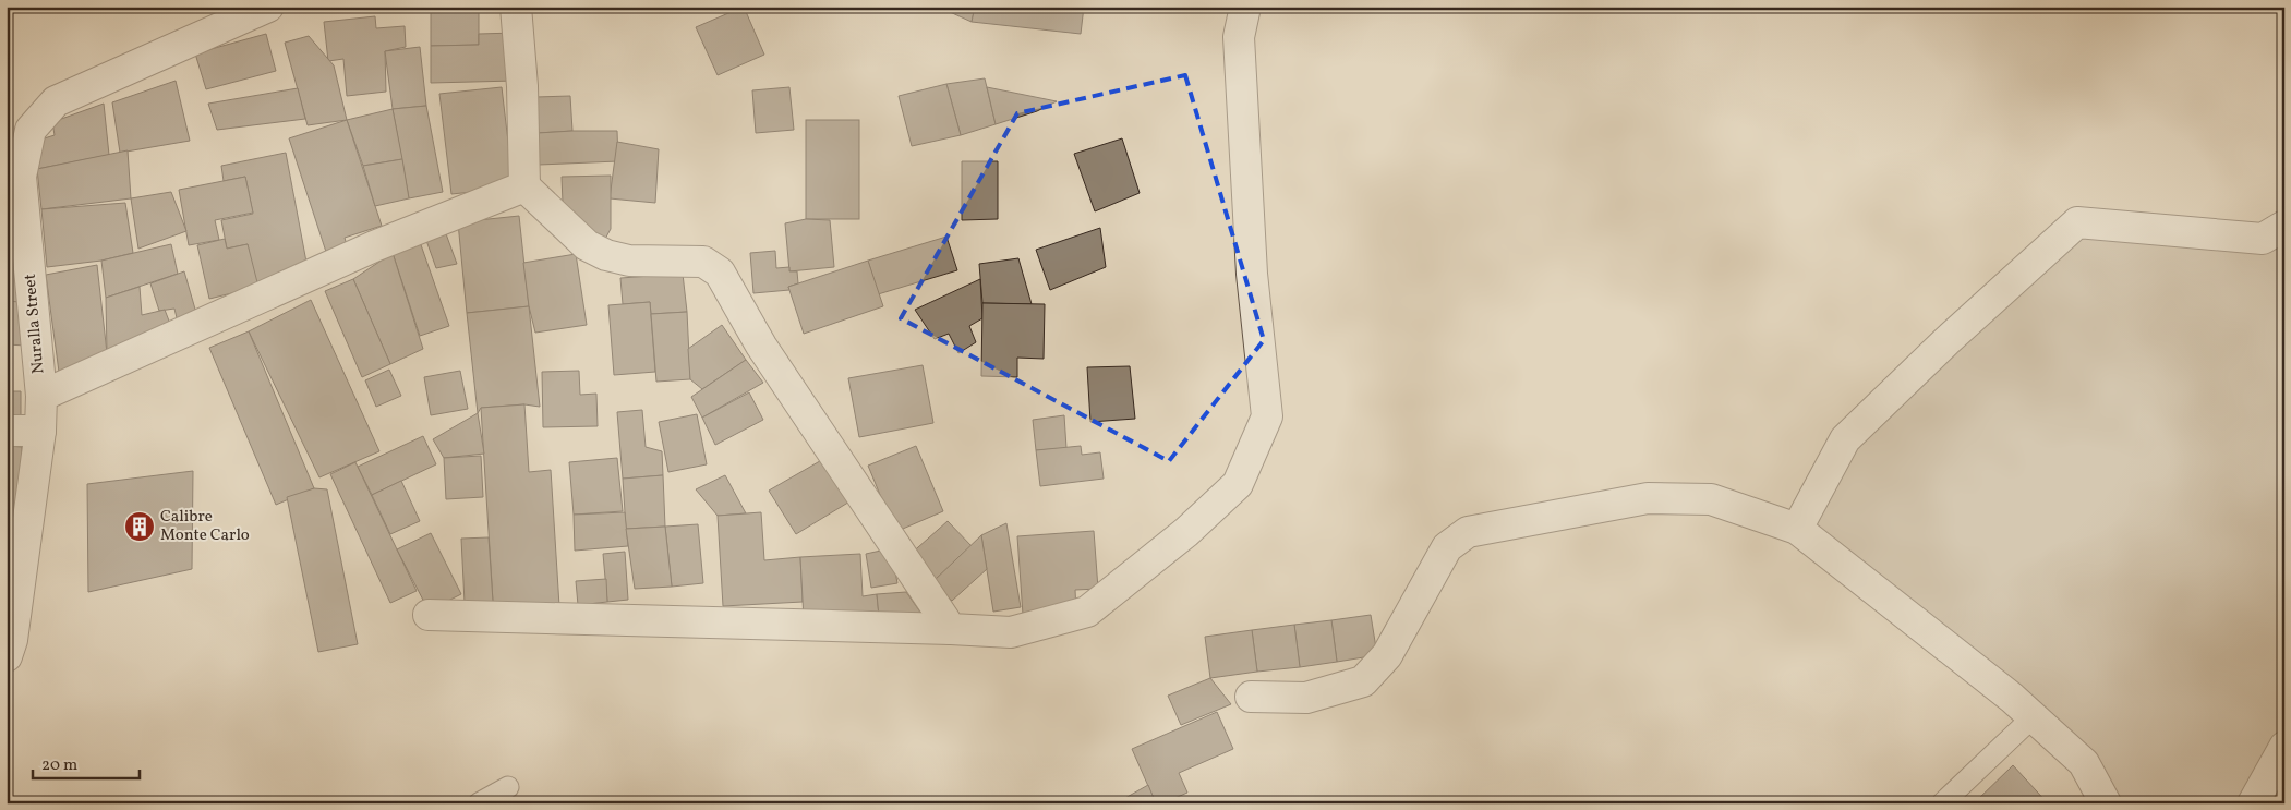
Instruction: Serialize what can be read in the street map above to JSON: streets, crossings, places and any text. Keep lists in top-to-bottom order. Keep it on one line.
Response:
{"streets":{"street":["Nuralla Street"]},"places":{"building":["Calibre Monte Carlo"]},"scale_bar":"20 m"}
